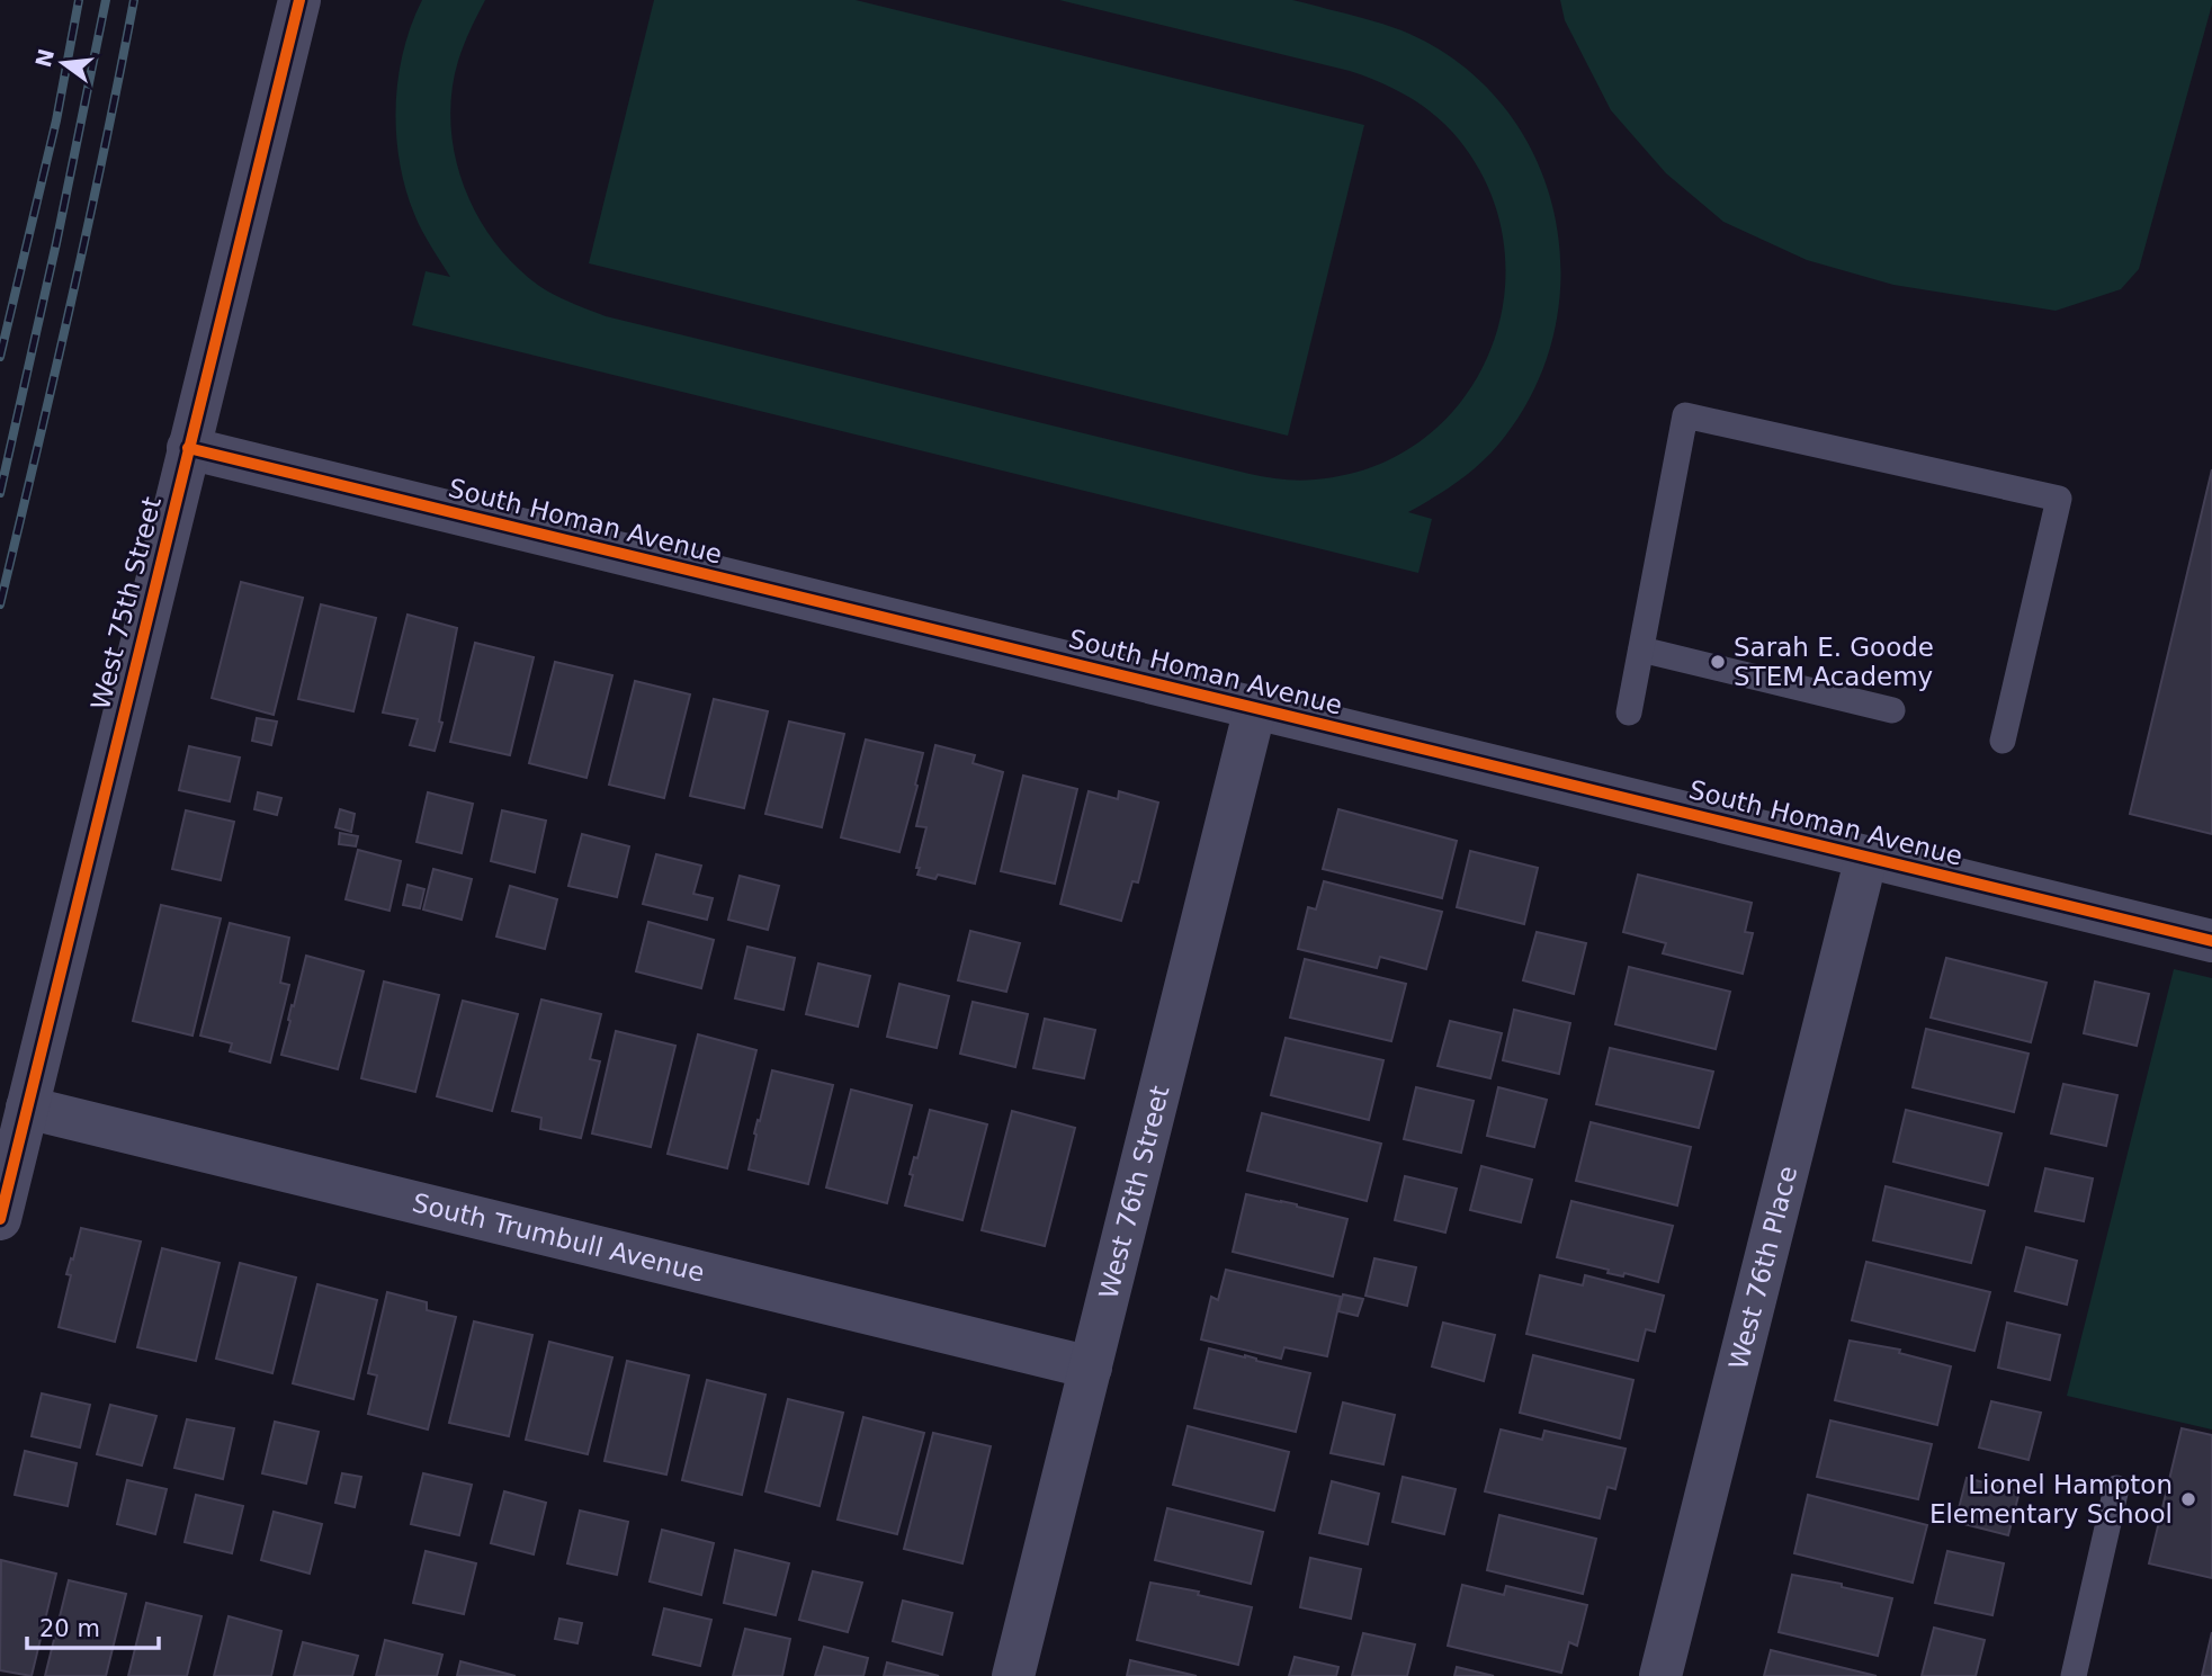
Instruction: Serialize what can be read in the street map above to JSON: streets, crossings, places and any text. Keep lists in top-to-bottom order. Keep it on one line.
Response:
{"streets":{"street":["South Homan Avenue","West 75th Street","West 76th Street","South Trumbull Avenue","West 76th Place"]},"crossings":[["South Homan Avenue","West 75th Street"],["South Homan Avenue","West 76th Street"],["South Homan Avenue","West 76th Place"],["West 75th Street","South Trumbull Avenue"],["West 76th Street","South Trumbull Avenue"]],"places":["Sarah E. Goode STEM Academy","Lionel Hampton Elementary School"],"scale_bar":"20 m","north":"left"}
